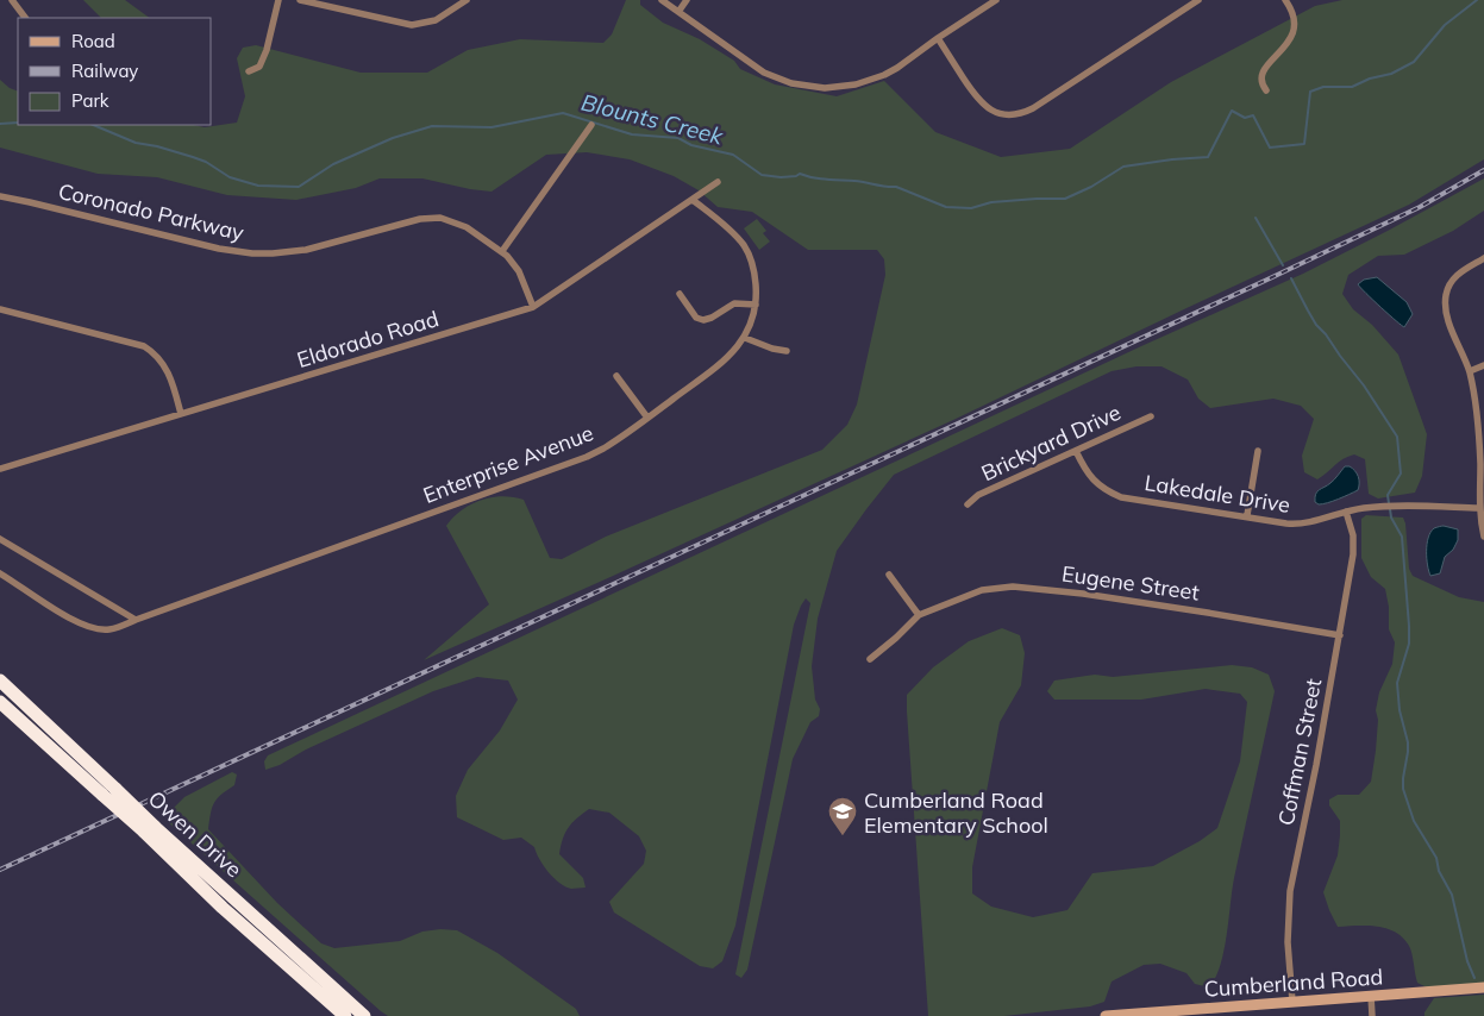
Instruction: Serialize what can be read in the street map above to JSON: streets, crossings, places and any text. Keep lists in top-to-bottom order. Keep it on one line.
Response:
{"streets":{"highway":["Owen Drive"],"main road":["Cumberland Road"],"street":["Coronado Parkway","Eldorado Road","Brickyard Drive","Enterprise Avenue","Lakedale Drive","Eugene Street","Coffman Street"]},"crossings":[["Coronado Parkway","Eldorado Road"],["Eldorado Road","Enterprise Avenue"],["Brickyard Drive","Lakedale Drive"],["Lakedale Drive","Coffman Street"],["Eugene Street","Coffman Street"],["Coffman Street","Cumberland Road"]],"water":["Blounts Creek"],"places":{"school or university":["Cumberland Road Elementary School"]},"legend":["Road","Railway","Park"]}
